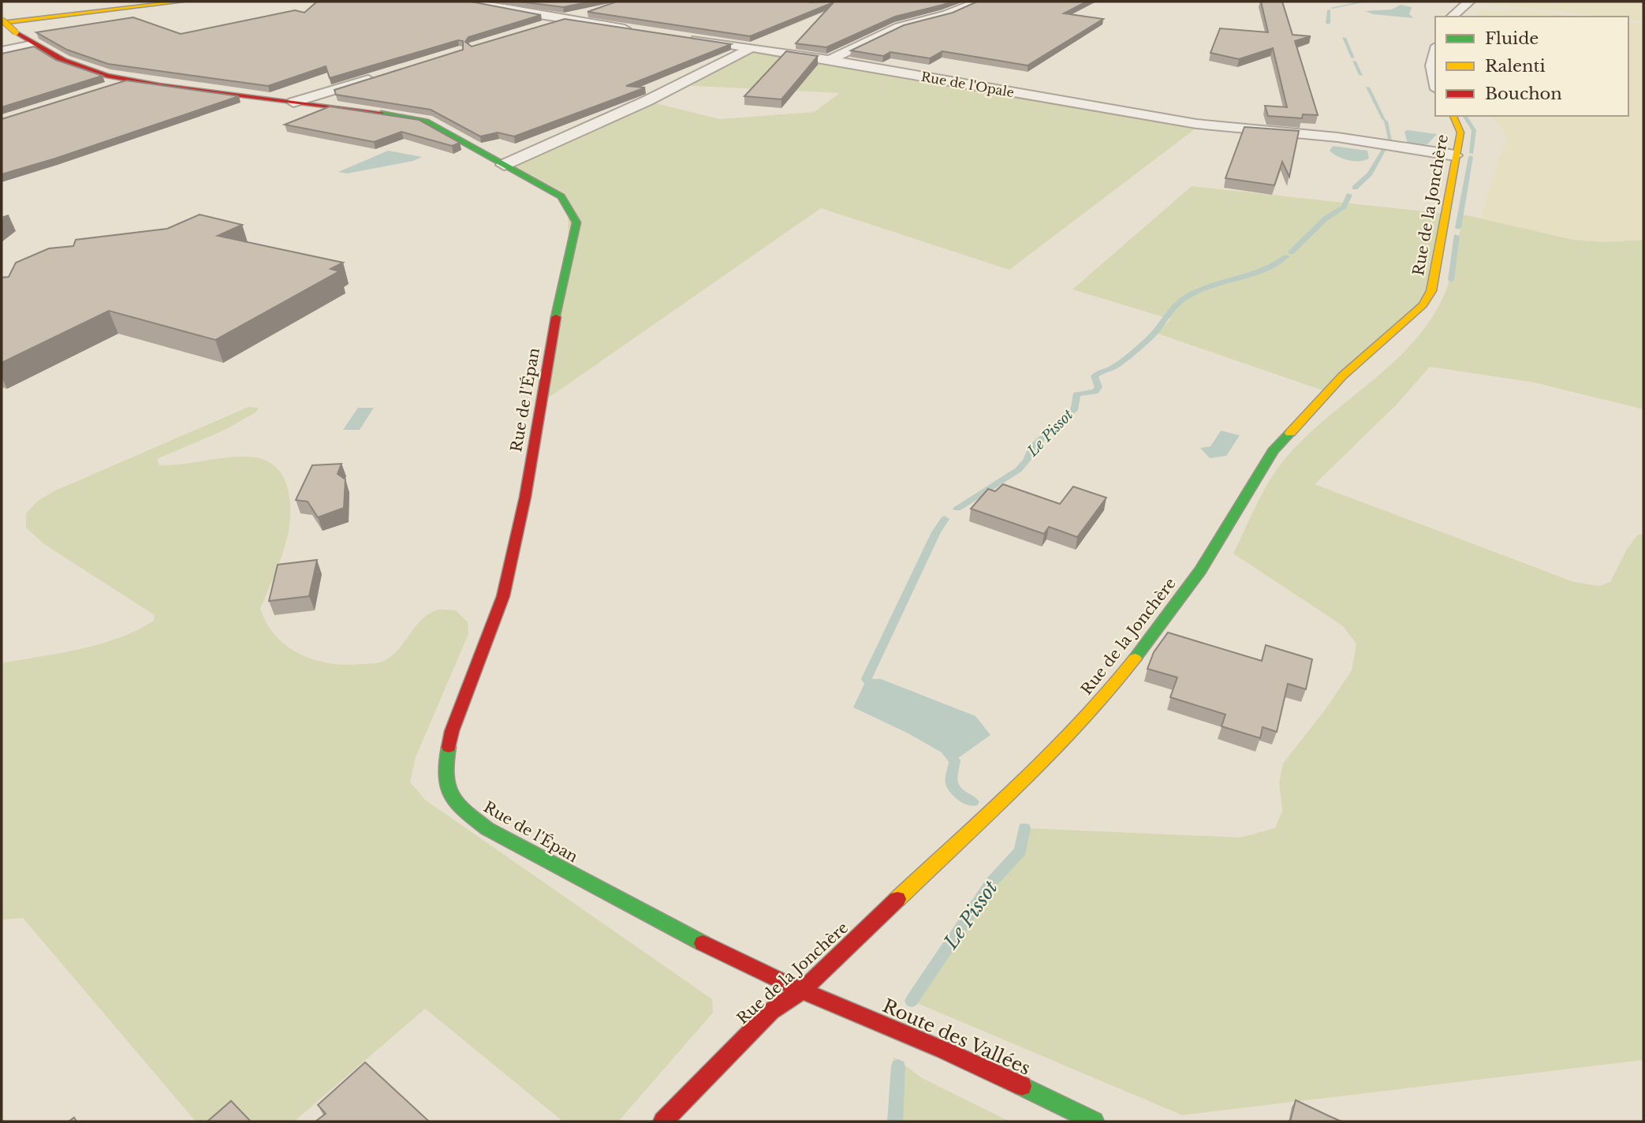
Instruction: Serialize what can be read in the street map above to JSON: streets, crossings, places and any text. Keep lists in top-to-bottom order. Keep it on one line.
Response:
{"streets":{"main road":["Rue de la Jonchère","Rue de l'Épan","Route des Vallées"],"street":["Rue de l'Opale"]},"crossings":[["Rue de l'Opale","Rue de la Jonchère"],["Rue de la Jonchère","Rue de l'Épan"],["Rue de la Jonchère","Route des Vallées"],["Rue de l'Épan","Route des Vallées"]],"water":["Le Pissot"],"legend":["Fluide","Ralenti","Bouchon"]}
